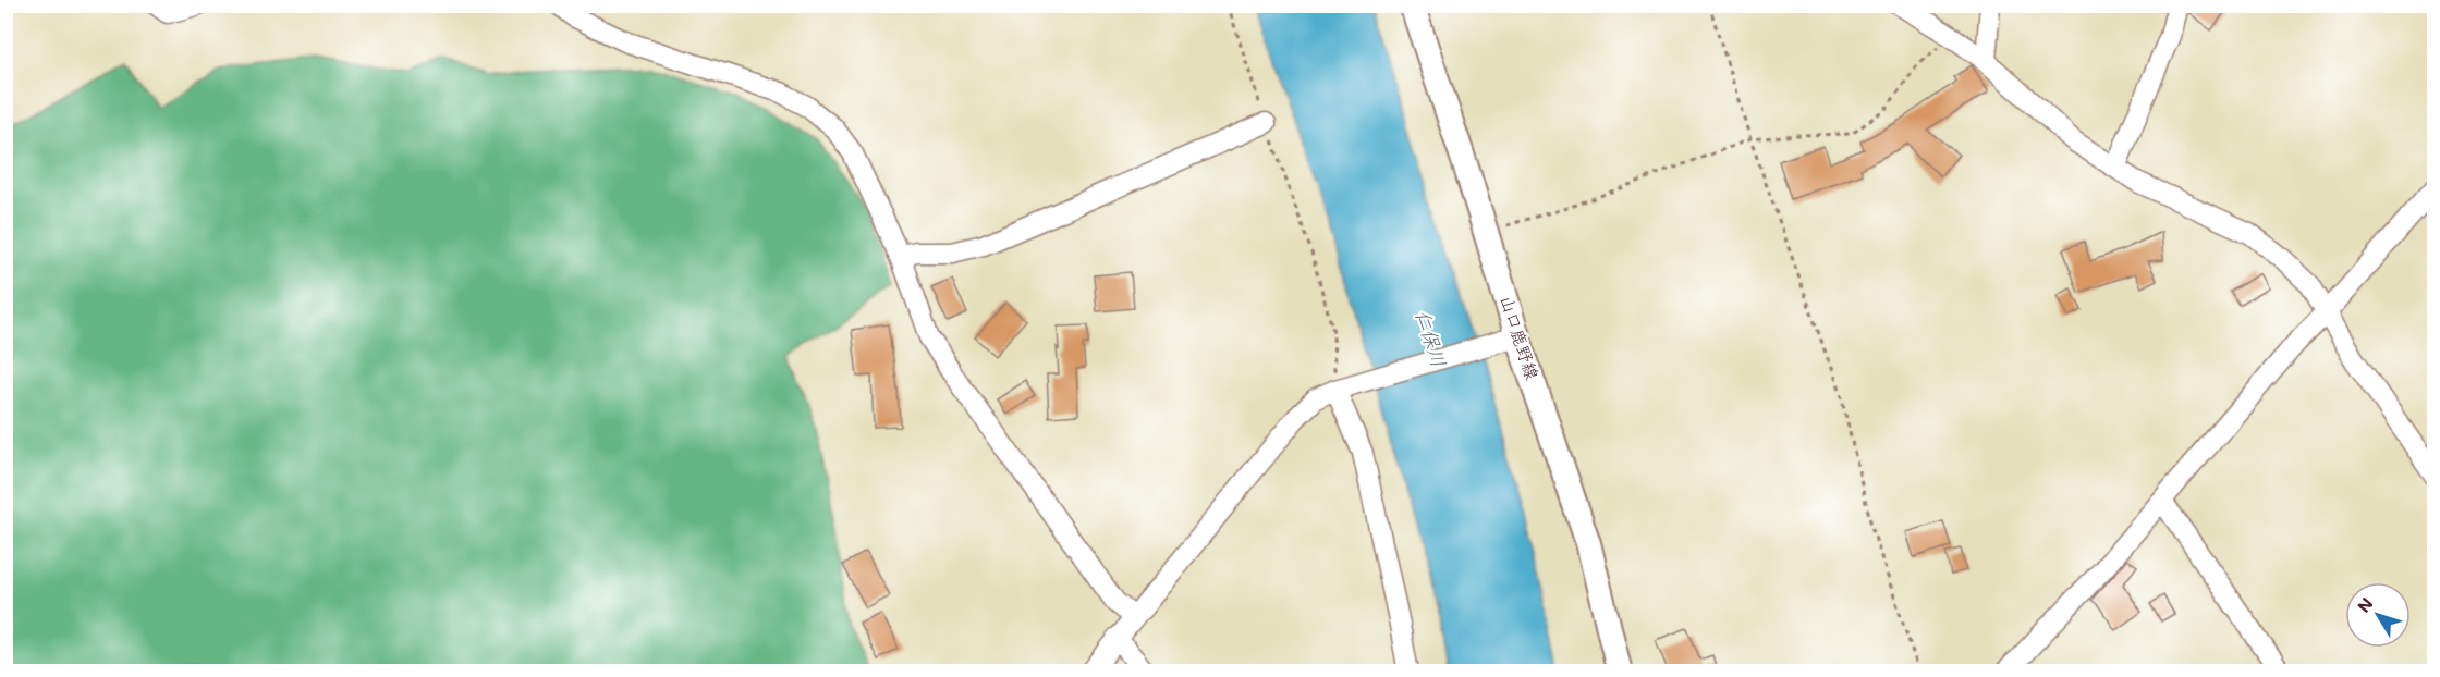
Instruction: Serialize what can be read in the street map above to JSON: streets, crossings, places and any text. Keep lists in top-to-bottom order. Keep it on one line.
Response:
{"streets":{"main road":["山口鹿野線"]},"water":["仁保川"],"north":"top left"}
